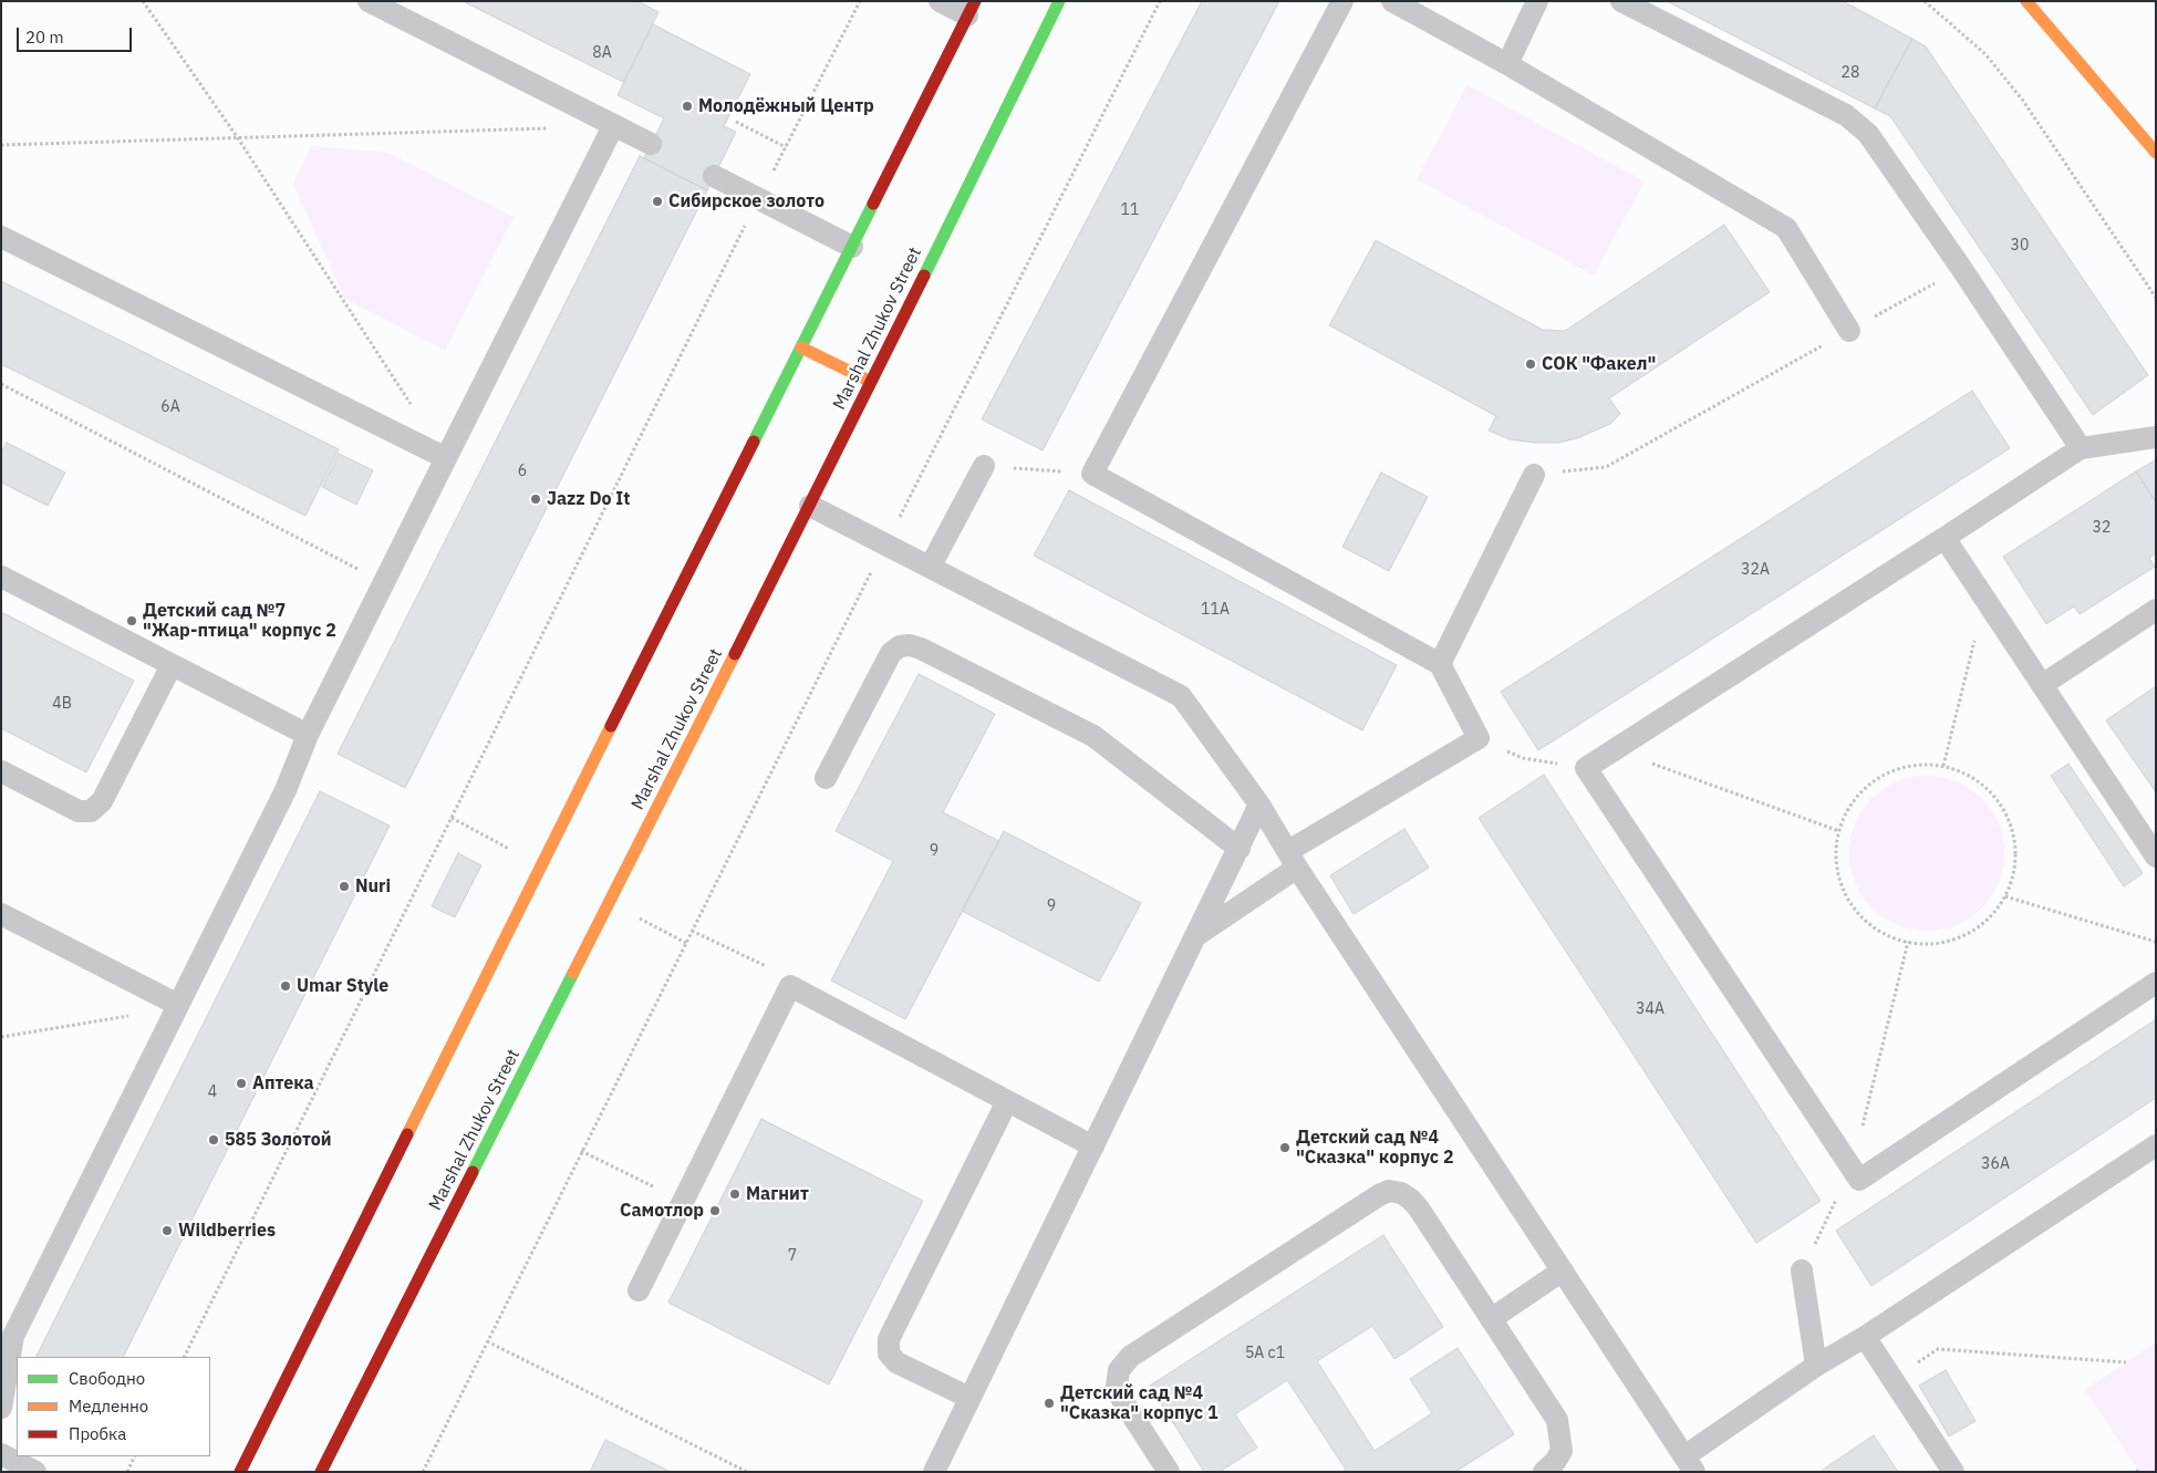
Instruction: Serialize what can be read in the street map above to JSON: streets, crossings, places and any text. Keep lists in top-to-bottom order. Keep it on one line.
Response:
{"streets":{"main road":["Marshal Zhukov Street"]},"places":["Молодёжный Центр","Сибирское золото","СОК \"Факел\"","Jazz Do It","Детский сад №7 \"Жар-птица\" корпус 2","Nuri","Umar Style","Аптека","585 Золотой","Детский сад №4 \"Сказка\" корпус 2","Магнит","Самотлор","Wildberries","Детский сад №4 \"Сказка\" корпус 1"],"house_numbers":["8А","28","11","30","6А","6","32","32А","11А","4В","9","9","34А","4","36А","7","5А с1"],"legend":["Свободно","Медленно","Пробка"],"scale_bar":"20 m"}
